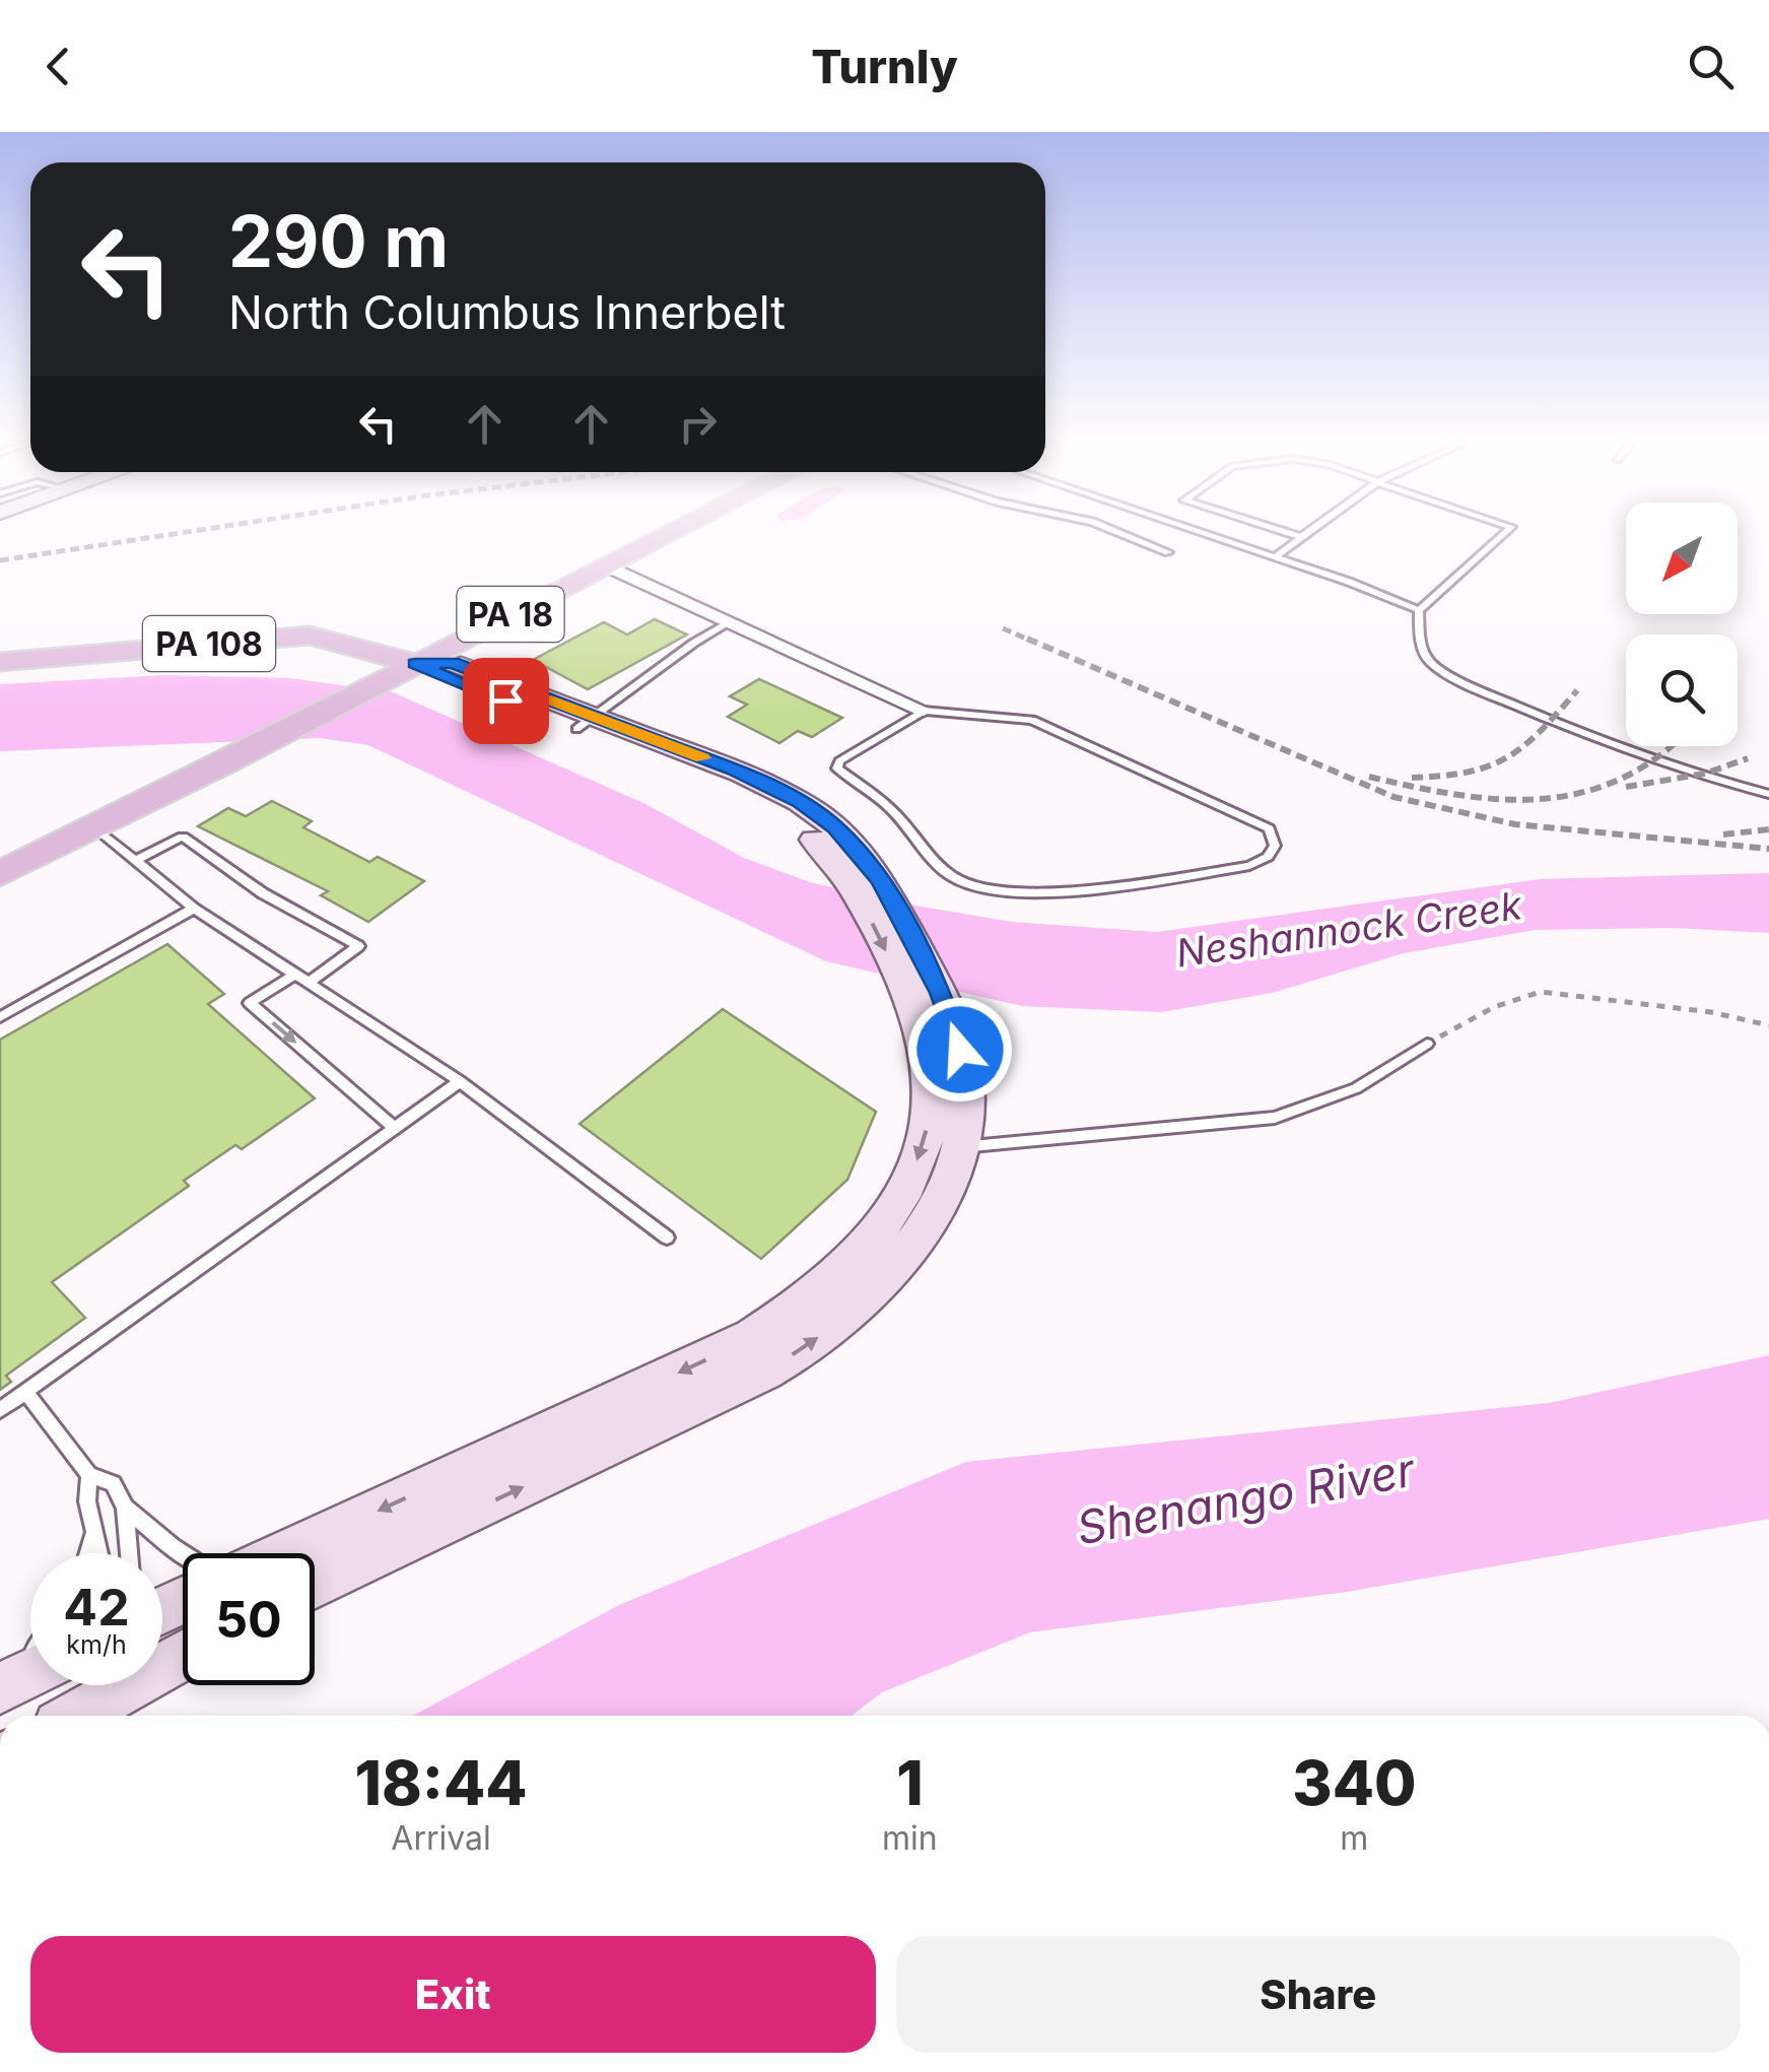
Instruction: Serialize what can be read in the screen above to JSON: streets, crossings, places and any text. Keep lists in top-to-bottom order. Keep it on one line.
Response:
{"streets":{"main road":["PA 18","PA 108"]},"crossings":[["PA 18","PA 108"]],"water":["Neshannock Creek","Shenango River"],"north":"bottom left","page":{"header":"Turnly","turn":["290 m","North Columbus Innerbelt"],"speed":"42 km/h","limit":"50","eta":["18:44","Arrival","1","min","340","m"],"buttons":["Exit","Share"]}}
